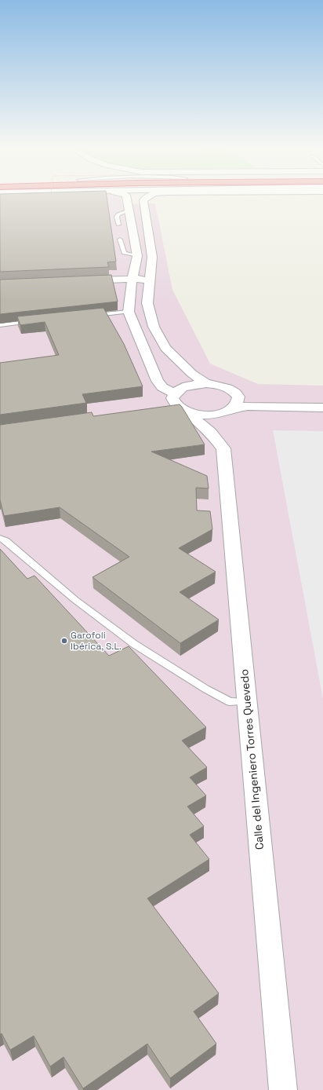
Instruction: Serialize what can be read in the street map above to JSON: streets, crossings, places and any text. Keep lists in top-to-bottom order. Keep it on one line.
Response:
{"streets":{"street":["Calle del Ingeniero Torres Quevedo"]},"places":["Garofoli Ibérica, S.L."]}
